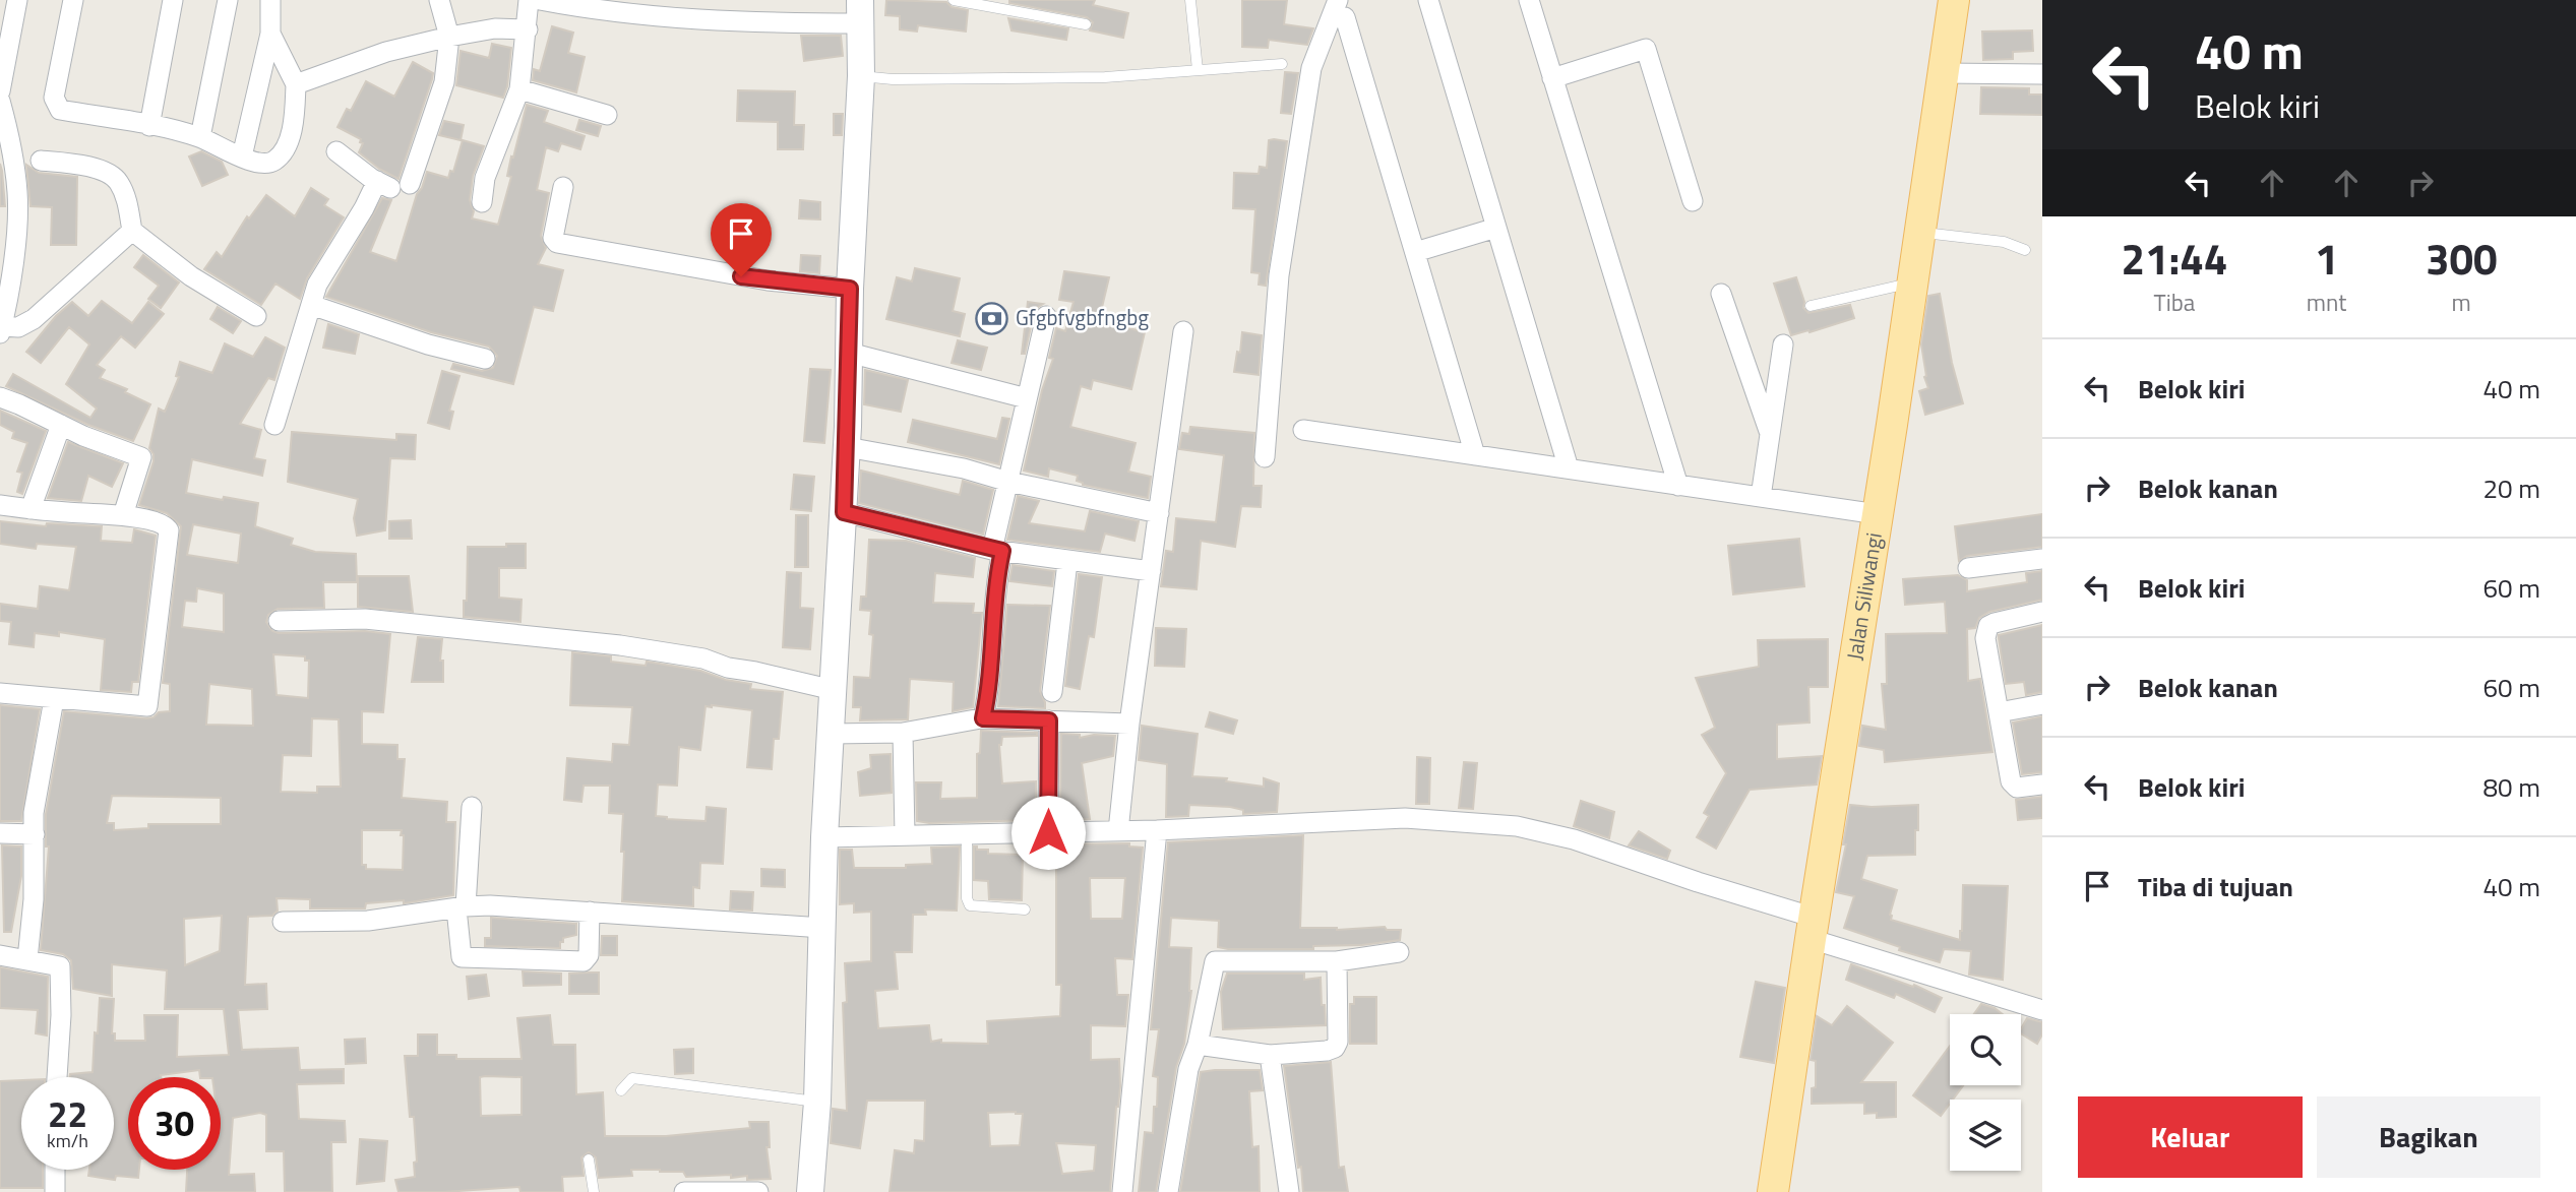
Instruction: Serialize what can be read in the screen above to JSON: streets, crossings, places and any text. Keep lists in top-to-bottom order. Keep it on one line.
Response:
{"streets":{"main road":["Jalan Siliwangi"]},"places":{"bank":["Gfgbfvgbfngbg"]},"page":{"turn":["40 m","Belok kiri"],"eta":["21:44","Tiba","1","mnt","300","m"],"list":[{"name":"Belok kiri","value":"40 m"},{"name":"Belok kanan","value":"20 m"},{"name":"Belok kiri","value":"60 m"},{"name":"Belok kanan","value":"60 m"},{"name":"Belok kiri","value":"80 m"},{"name":"Tiba di tujuan","value":"40 m"}],"speed":"22 km/h","limit":"30","buttons":["Keluar","Bagikan"]}}
